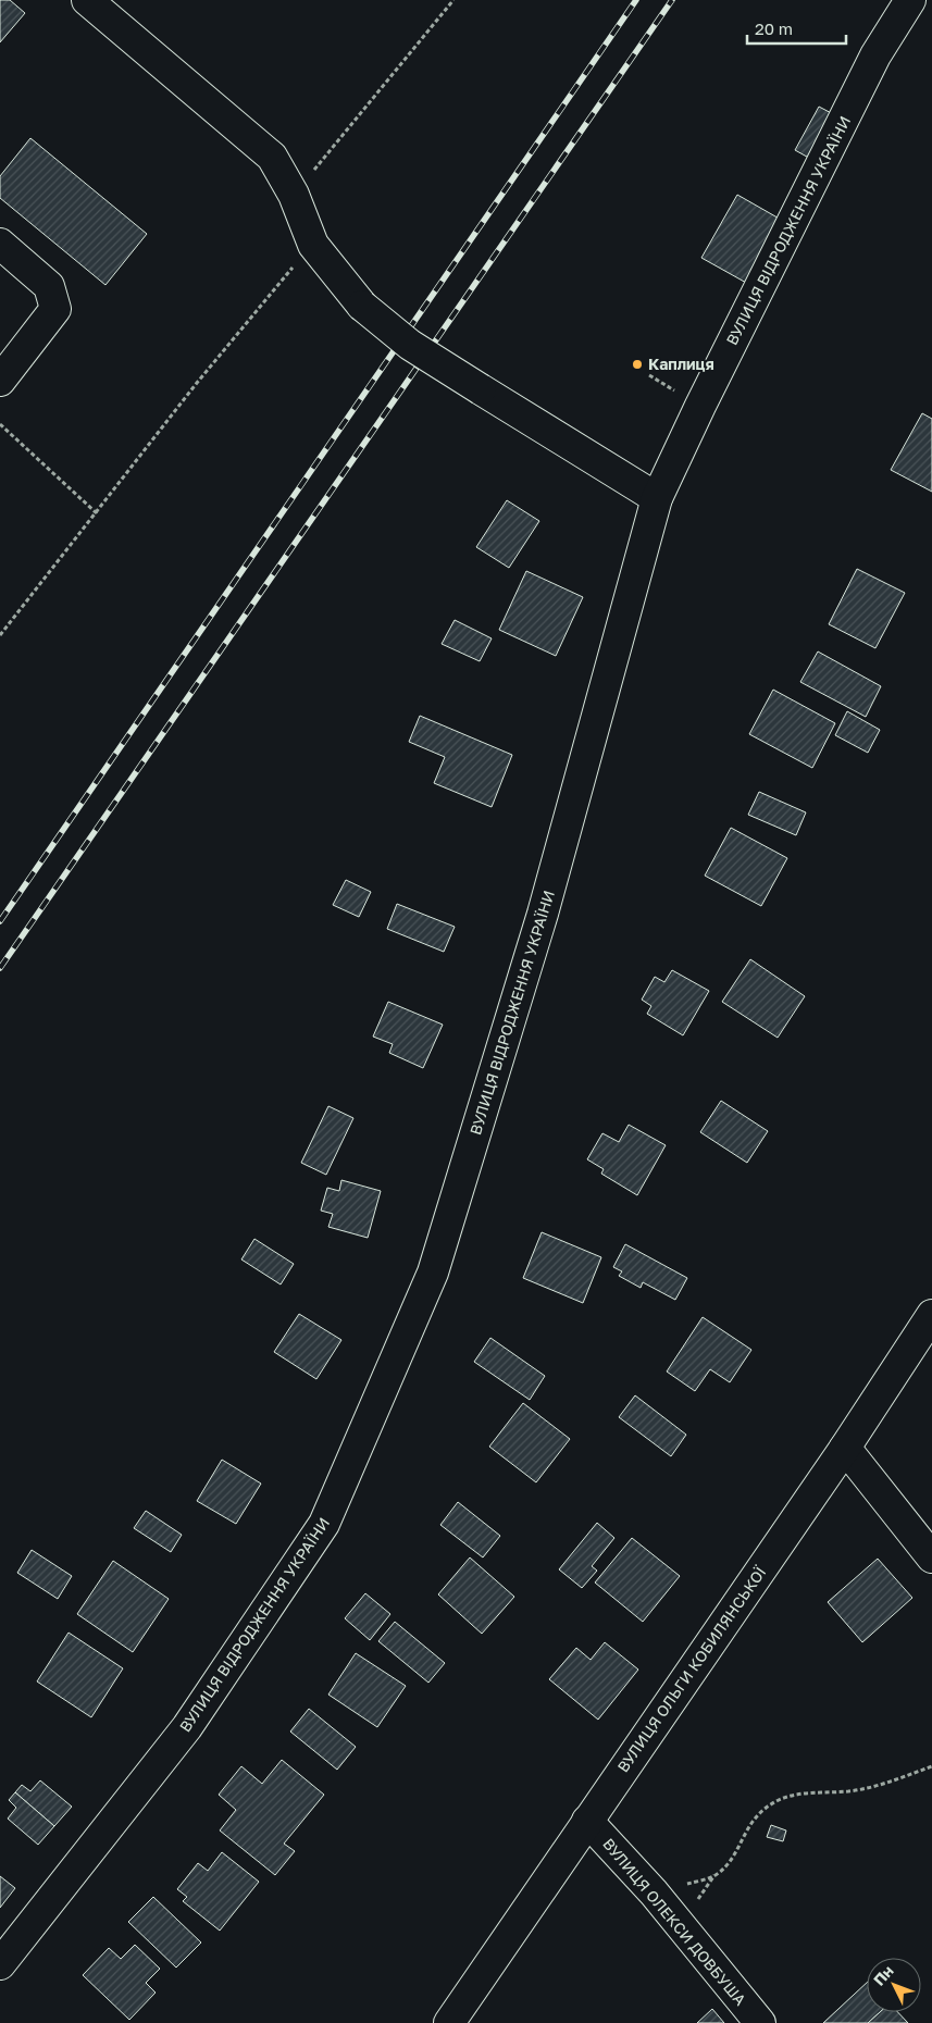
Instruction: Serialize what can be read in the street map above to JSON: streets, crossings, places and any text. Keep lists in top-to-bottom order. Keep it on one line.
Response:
{"streets":{"street":["ВУЛИЦЯ ВІДРОДЖЕННЯ УКРАЇНИ","ВУЛИЦЯ ОЛЬГИ КОБИЛЯНСЬКОЇ","ВУЛИЦЯ ОЛЕКСИ ДОВБУША"]},"crossings":[["ВУЛИЦЯ ОЛЬГИ КОБИЛЯНСЬКОЇ","ВУЛИЦЯ ОЛЕКСИ ДОВБУША"]],"places":["Каплиця"],"scale_bar":"20 m","north":"top left"}
